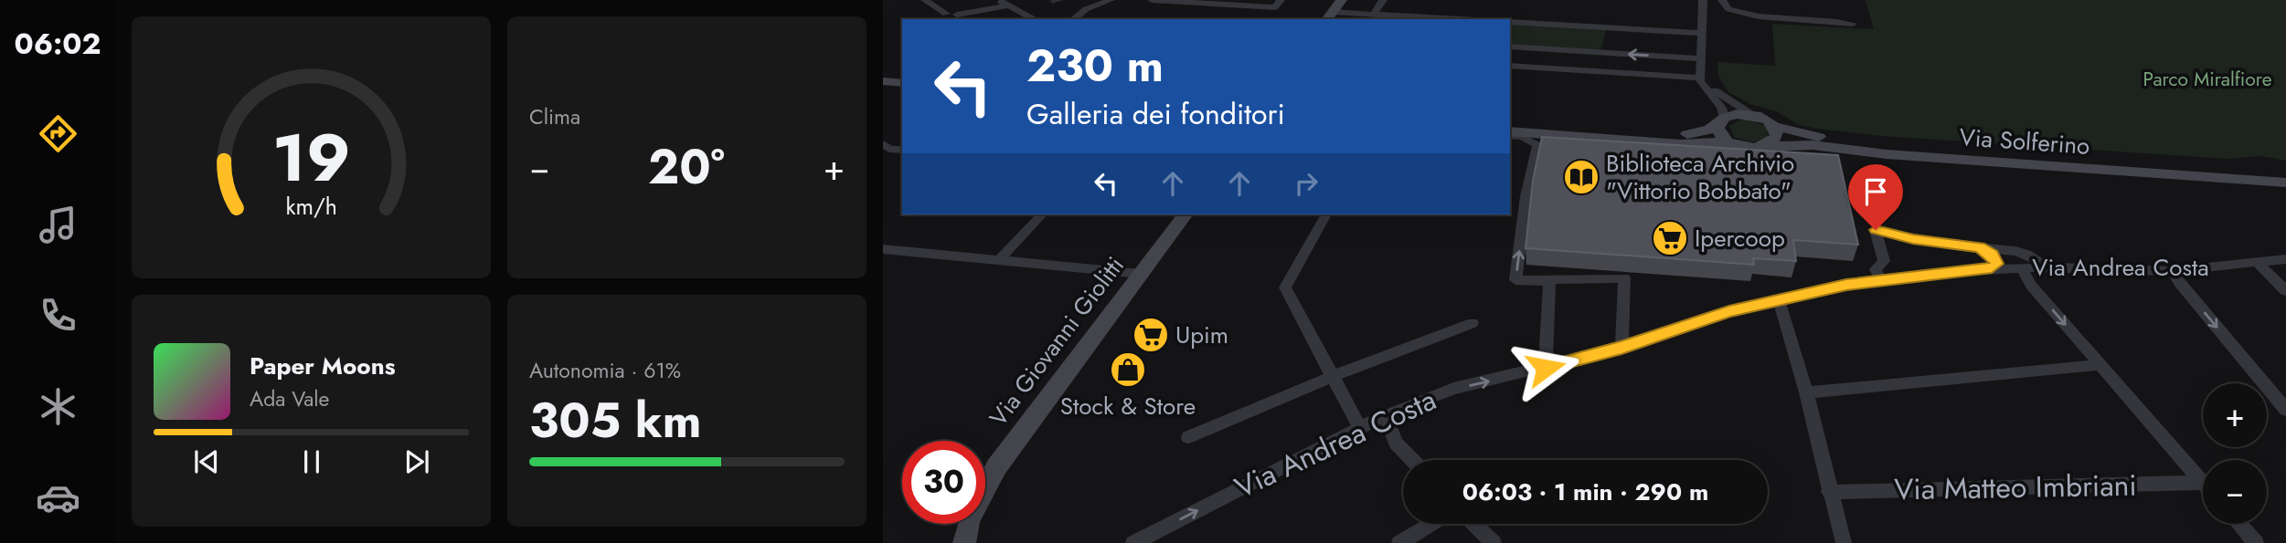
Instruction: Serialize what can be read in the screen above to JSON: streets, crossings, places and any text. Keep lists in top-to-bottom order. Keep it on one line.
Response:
{"streets":{"main road":["Via Solferino","Via Giovanni Giolitti"],"street":["Via Andrea Costa","Via Matteo Imbriani"]},"parks":["Parco Miralfiore"],"places":{"library":["Biblioteca Archivio \"Vittorio Bobbato\""],"supermarket":["Ipercoop","Upim"],"shop":["Stock & Store"]},"page":{"tabs":"06:02","tile":["Clima",["Autonomia · 61%","305 km"]],"turn":["230 m","Galleria dei fonditori"],"heat":["−","20°","+"],"song":["Paper Moons","Ada Vale"],"map_buttons":["+","−"],"limit":"30","trip":"06:03 · 1 min · 290 m","gauge":["19","km/h"]}}
